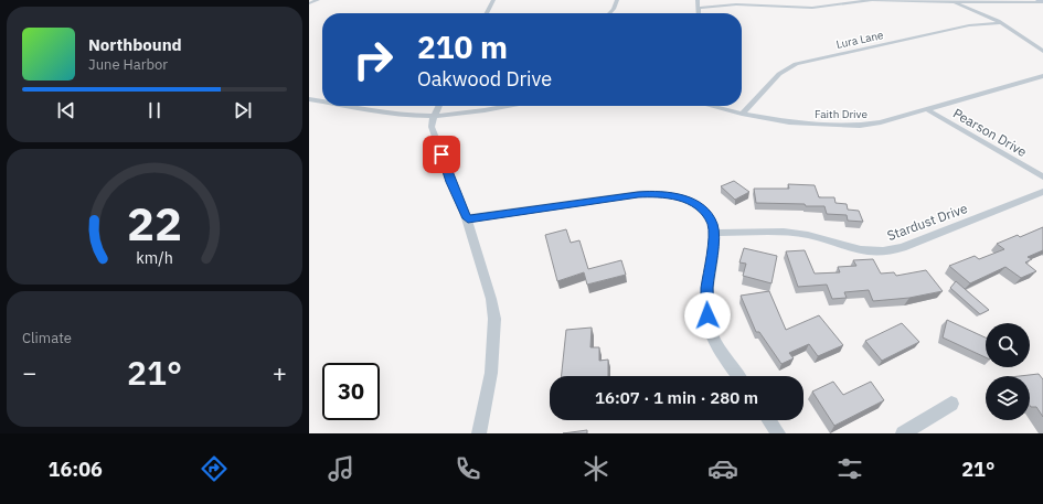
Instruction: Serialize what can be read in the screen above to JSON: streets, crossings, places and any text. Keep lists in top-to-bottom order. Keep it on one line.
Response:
{"streets":{"street":["Lura Lane","Faith Drive","Pearson Drive","Stardust Drive"]},"crossings":[["Lura Lane","Faith Drive"],["Faith Drive","Pearson Drive"]],"page":{"turn":["210 m","Oakwood Drive"],"song":["Northbound","June Harbor"],"tile":"Climate","heat":["−","21°","+"],"limit":"30","trip":"16:07 · 1 min · 280 m","tabs":["16:06","21°"],"gauge":["22","km/h"]}}
